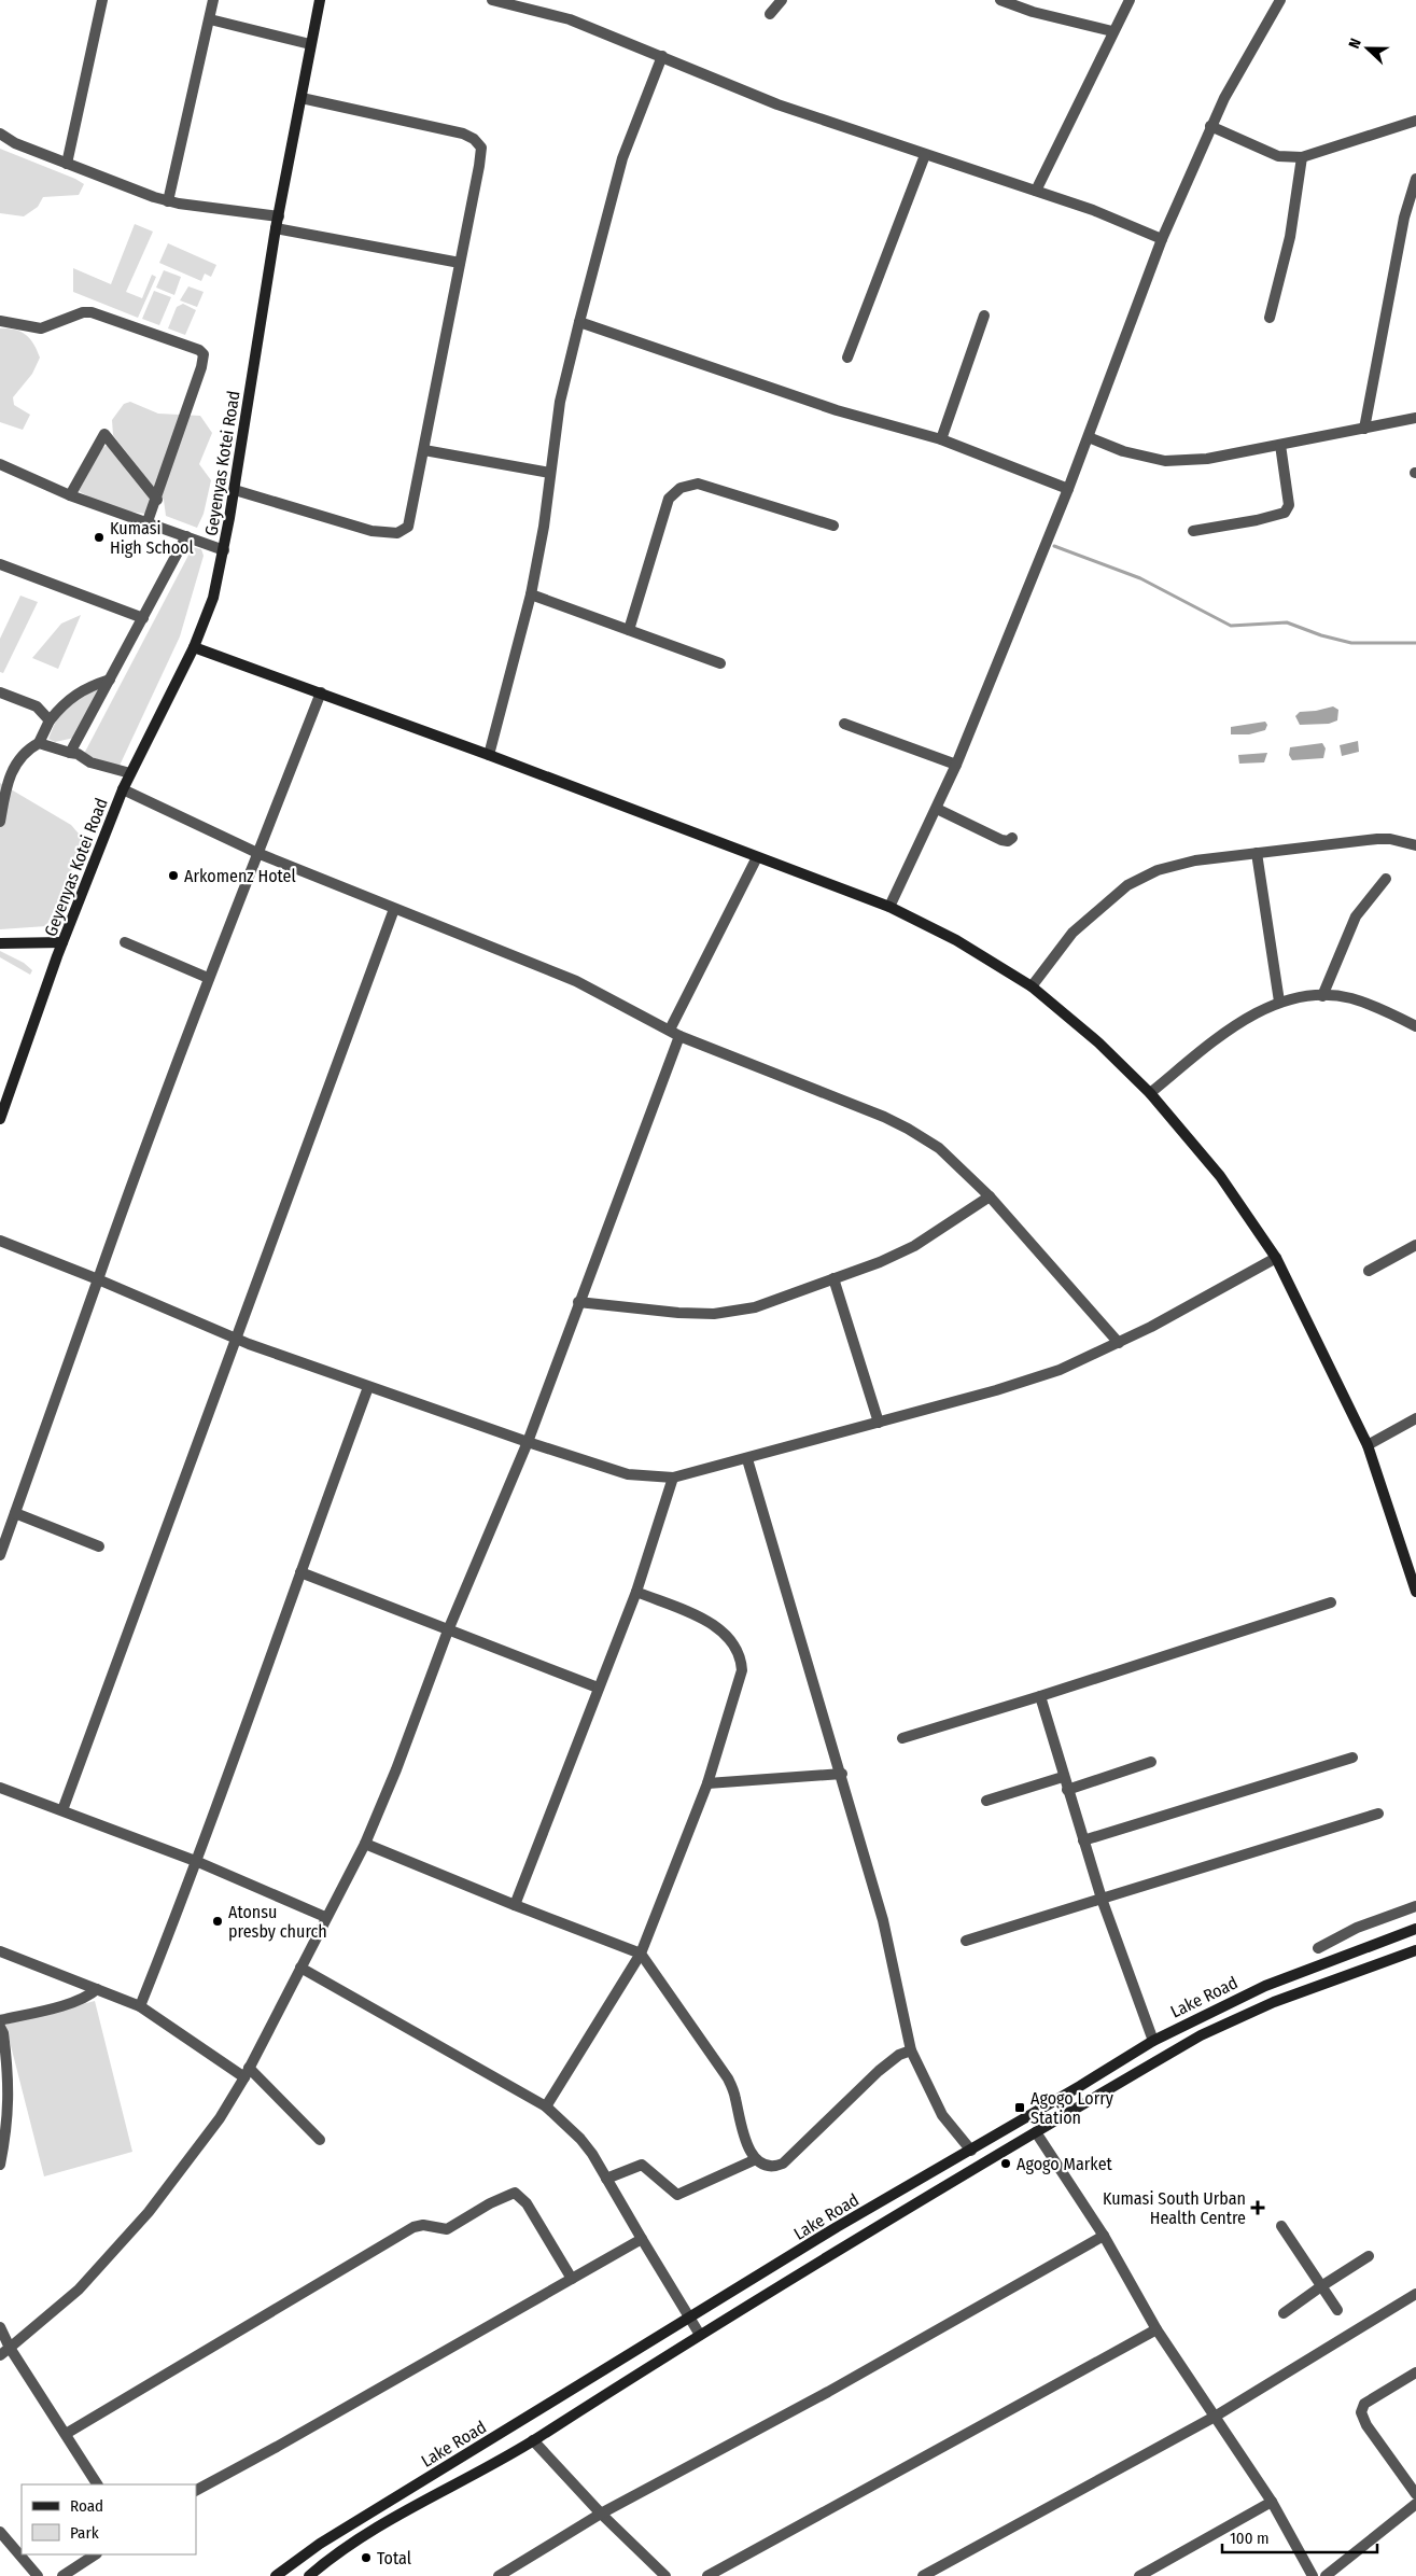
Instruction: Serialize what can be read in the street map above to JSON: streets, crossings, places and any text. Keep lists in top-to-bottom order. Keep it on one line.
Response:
{"streets":{"street":["Geyenyas Kotei Road","Lake Road"]},"places":{"other":["Kumasi High School","Arkomenz Hotel","Atonsu presby church","Agogo Market","Total"],"transit":["Agogo Lorry Station"],"health":["Kumasi South Urban Health Centre"]},"legend":["Road","Park"],"scale_bar":"100 m","north":"left"}
